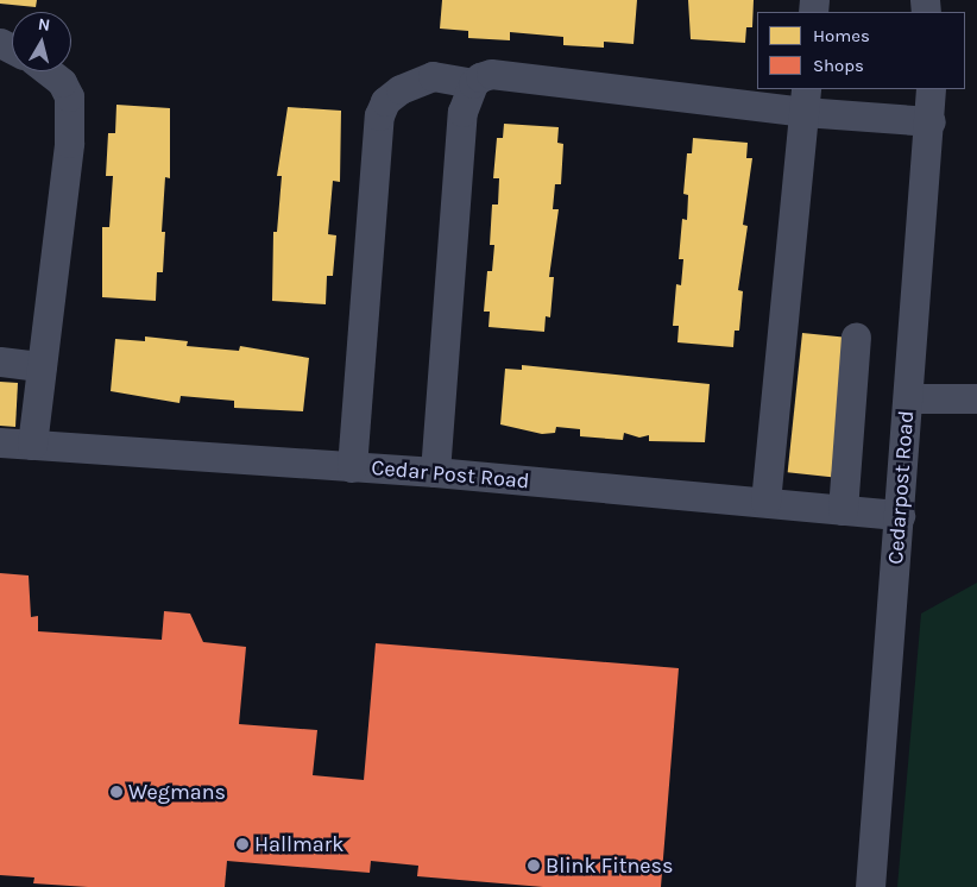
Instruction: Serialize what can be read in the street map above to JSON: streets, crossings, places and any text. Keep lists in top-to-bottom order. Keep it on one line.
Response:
{"streets":{"street":["Cedar Post Road","Cedarpost Road"]},"crossings":[["Cedar Post Road","Cedarpost Road"]],"places":["Wegmans","Hallmark","Blink Fitness"],"legend":["Homes","Shops"],"north":"top"}
